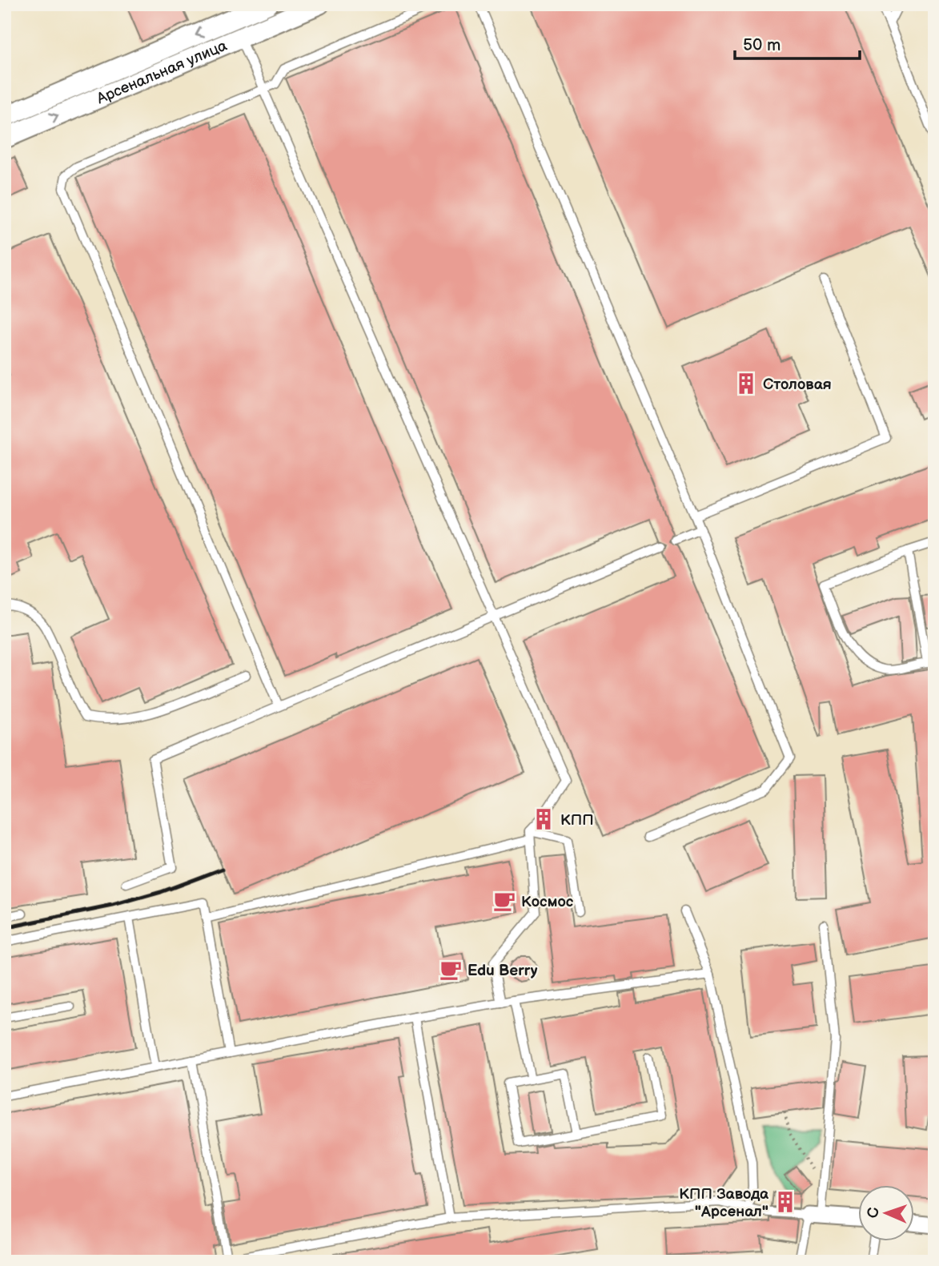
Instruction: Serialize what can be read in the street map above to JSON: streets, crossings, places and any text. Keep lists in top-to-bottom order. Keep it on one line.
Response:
{"streets":{"street":["Арсенальная улица"]},"places":{"building":["Столовая","КПП","КПП Завода \"Арсенал\""],"cafe":["Космос","Edu Berry"]},"scale_bar":"50 m","north":"left"}
